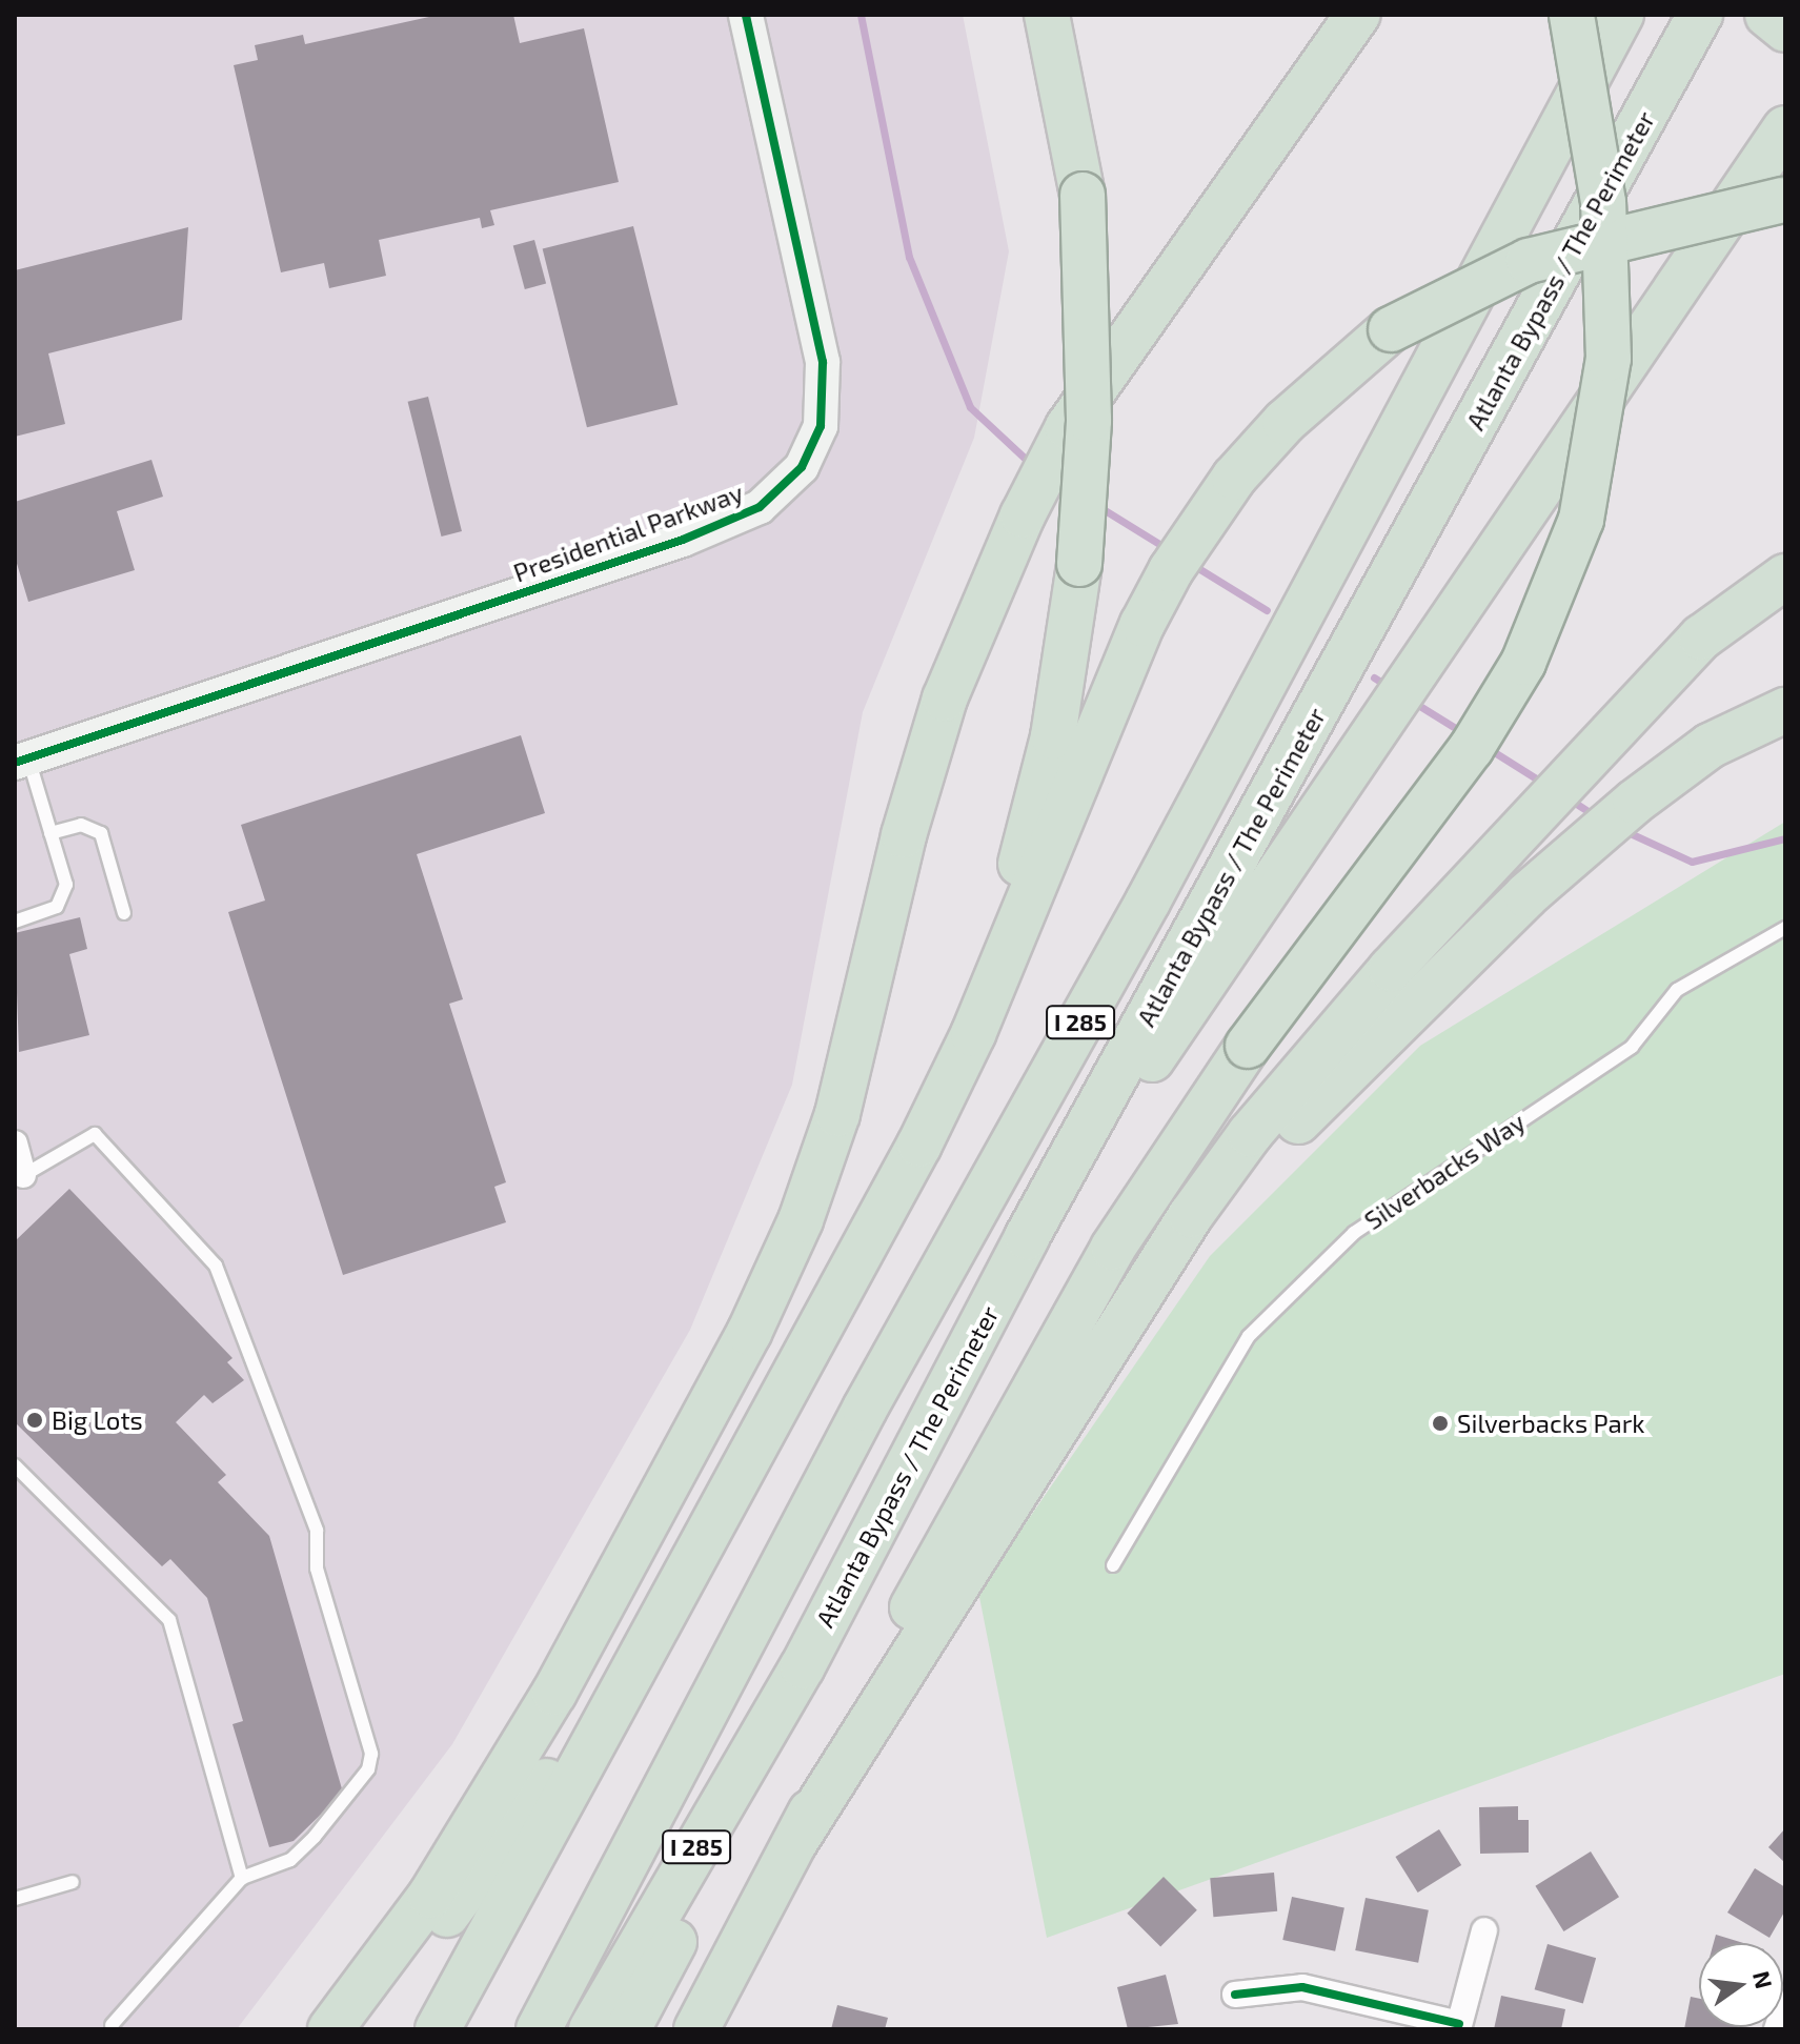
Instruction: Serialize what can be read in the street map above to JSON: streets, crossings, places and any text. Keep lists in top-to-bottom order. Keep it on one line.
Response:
{"streets":{"highway":["Atlanta Bypass / The Perimeter","I 285"],"street":["Presidential Parkway"],"lane":["Silverbacks Way"]},"places":["Big Lots","Silverbacks Park"],"north":"right"}
